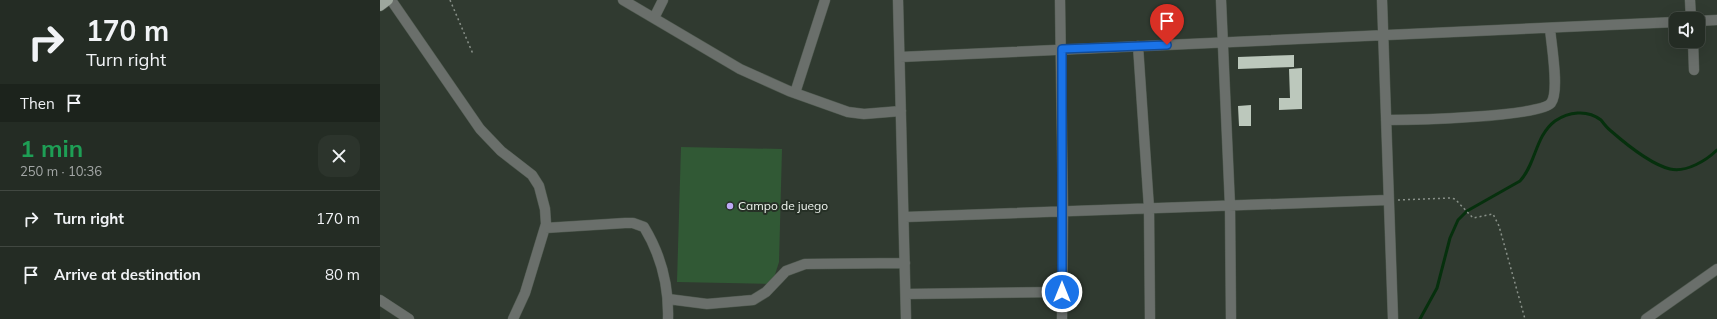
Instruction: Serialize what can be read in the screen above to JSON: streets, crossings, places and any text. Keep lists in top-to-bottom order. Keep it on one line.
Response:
{"places":["Campo de juego"],"page":{"turn":["170 m","Turn right"],"then":"Then","heading":["1 min","250 m · 10:36"],"list":[{"name":"Turn right","value":"170 m"},{"name":"Arrive at destination","value":"80 m"}]}}
